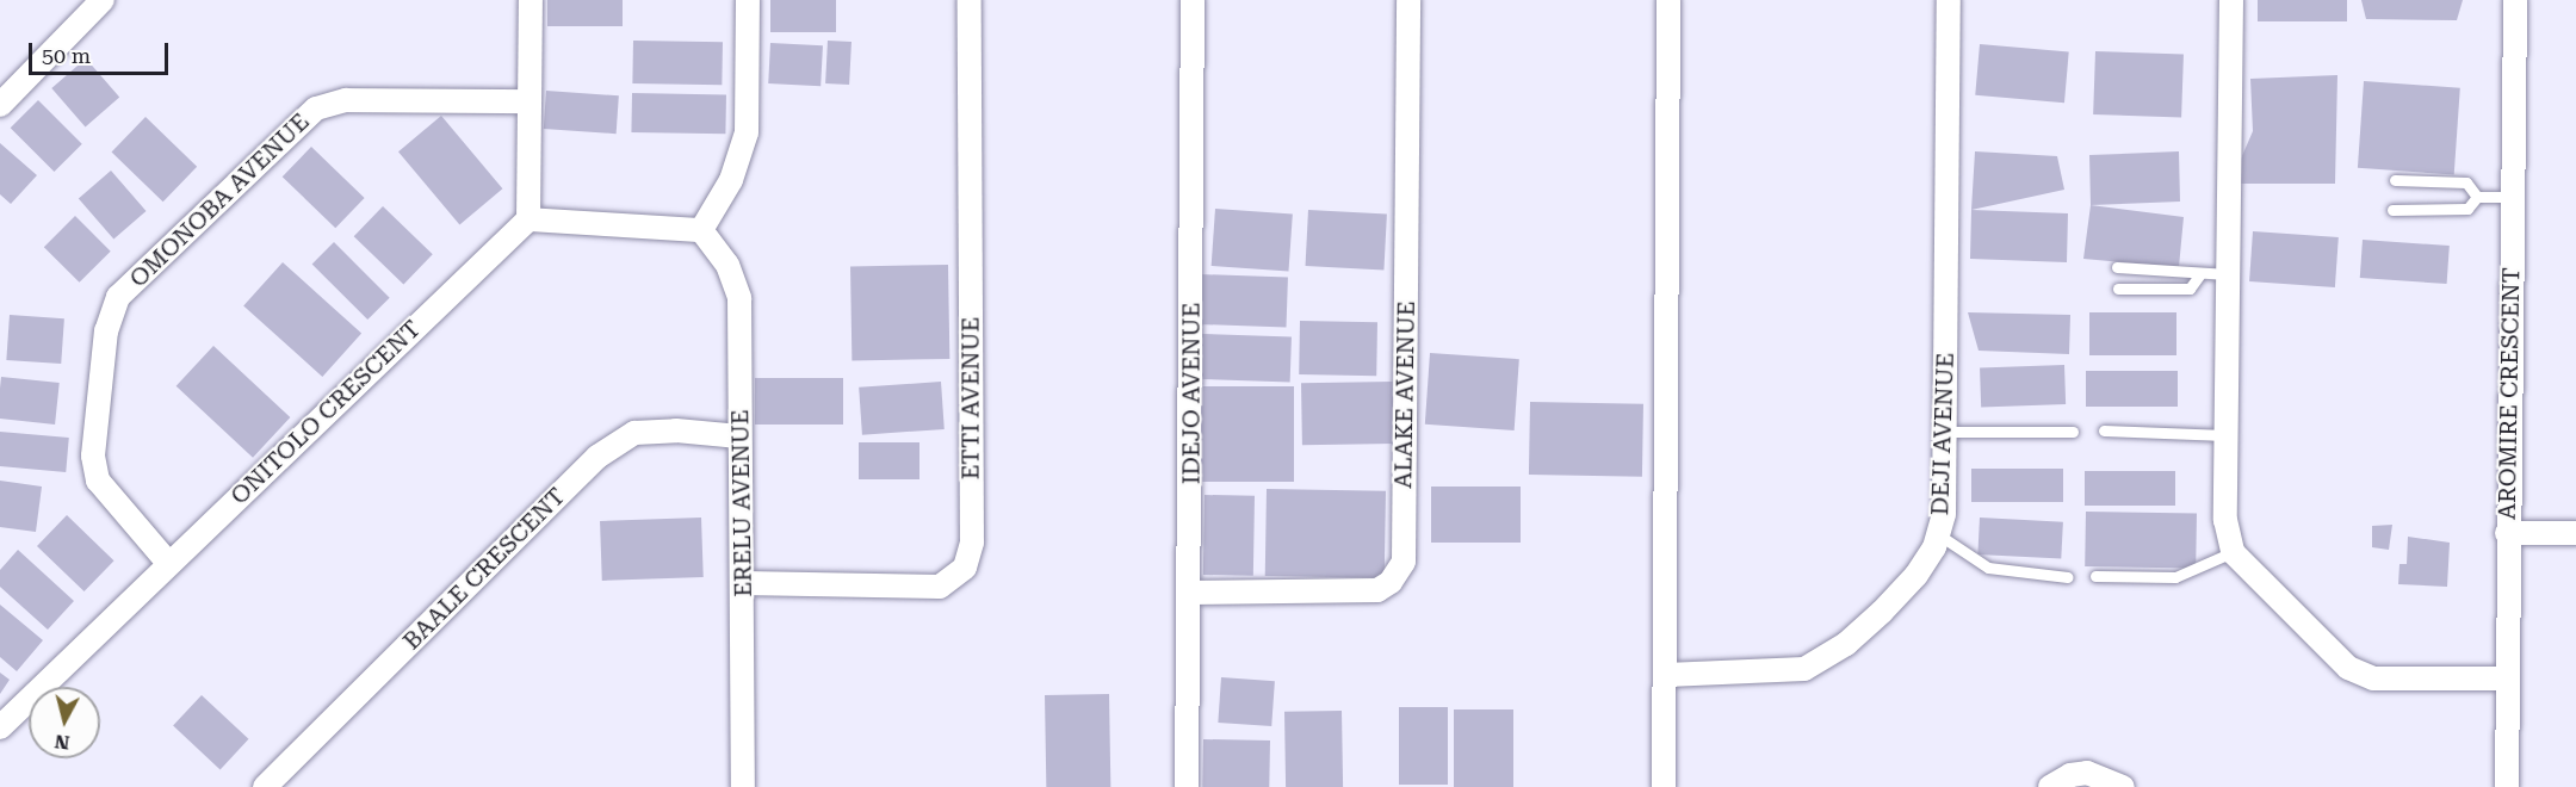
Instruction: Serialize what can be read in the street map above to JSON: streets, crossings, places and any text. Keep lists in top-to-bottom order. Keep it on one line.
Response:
{"streets":{"street":["OMONOBA AVENUE","IDEJO AVENUE","AROMIRE CRESCENT","ALAKE AVENUE","ETTI AVENUE","ONITOLO CRESCENT","DEJI AVENUE","ERELU AVENUE","BAALE CRESCENT"]},"crossings":[["OMONOBA AVENUE","ONITOLO CRESCENT"],["IDEJO AVENUE","ALAKE AVENUE"],["ETTI AVENUE","ERELU AVENUE"],["ERELU AVENUE","BAALE CRESCENT"]],"scale_bar":"50 m","north":"bottom"}
